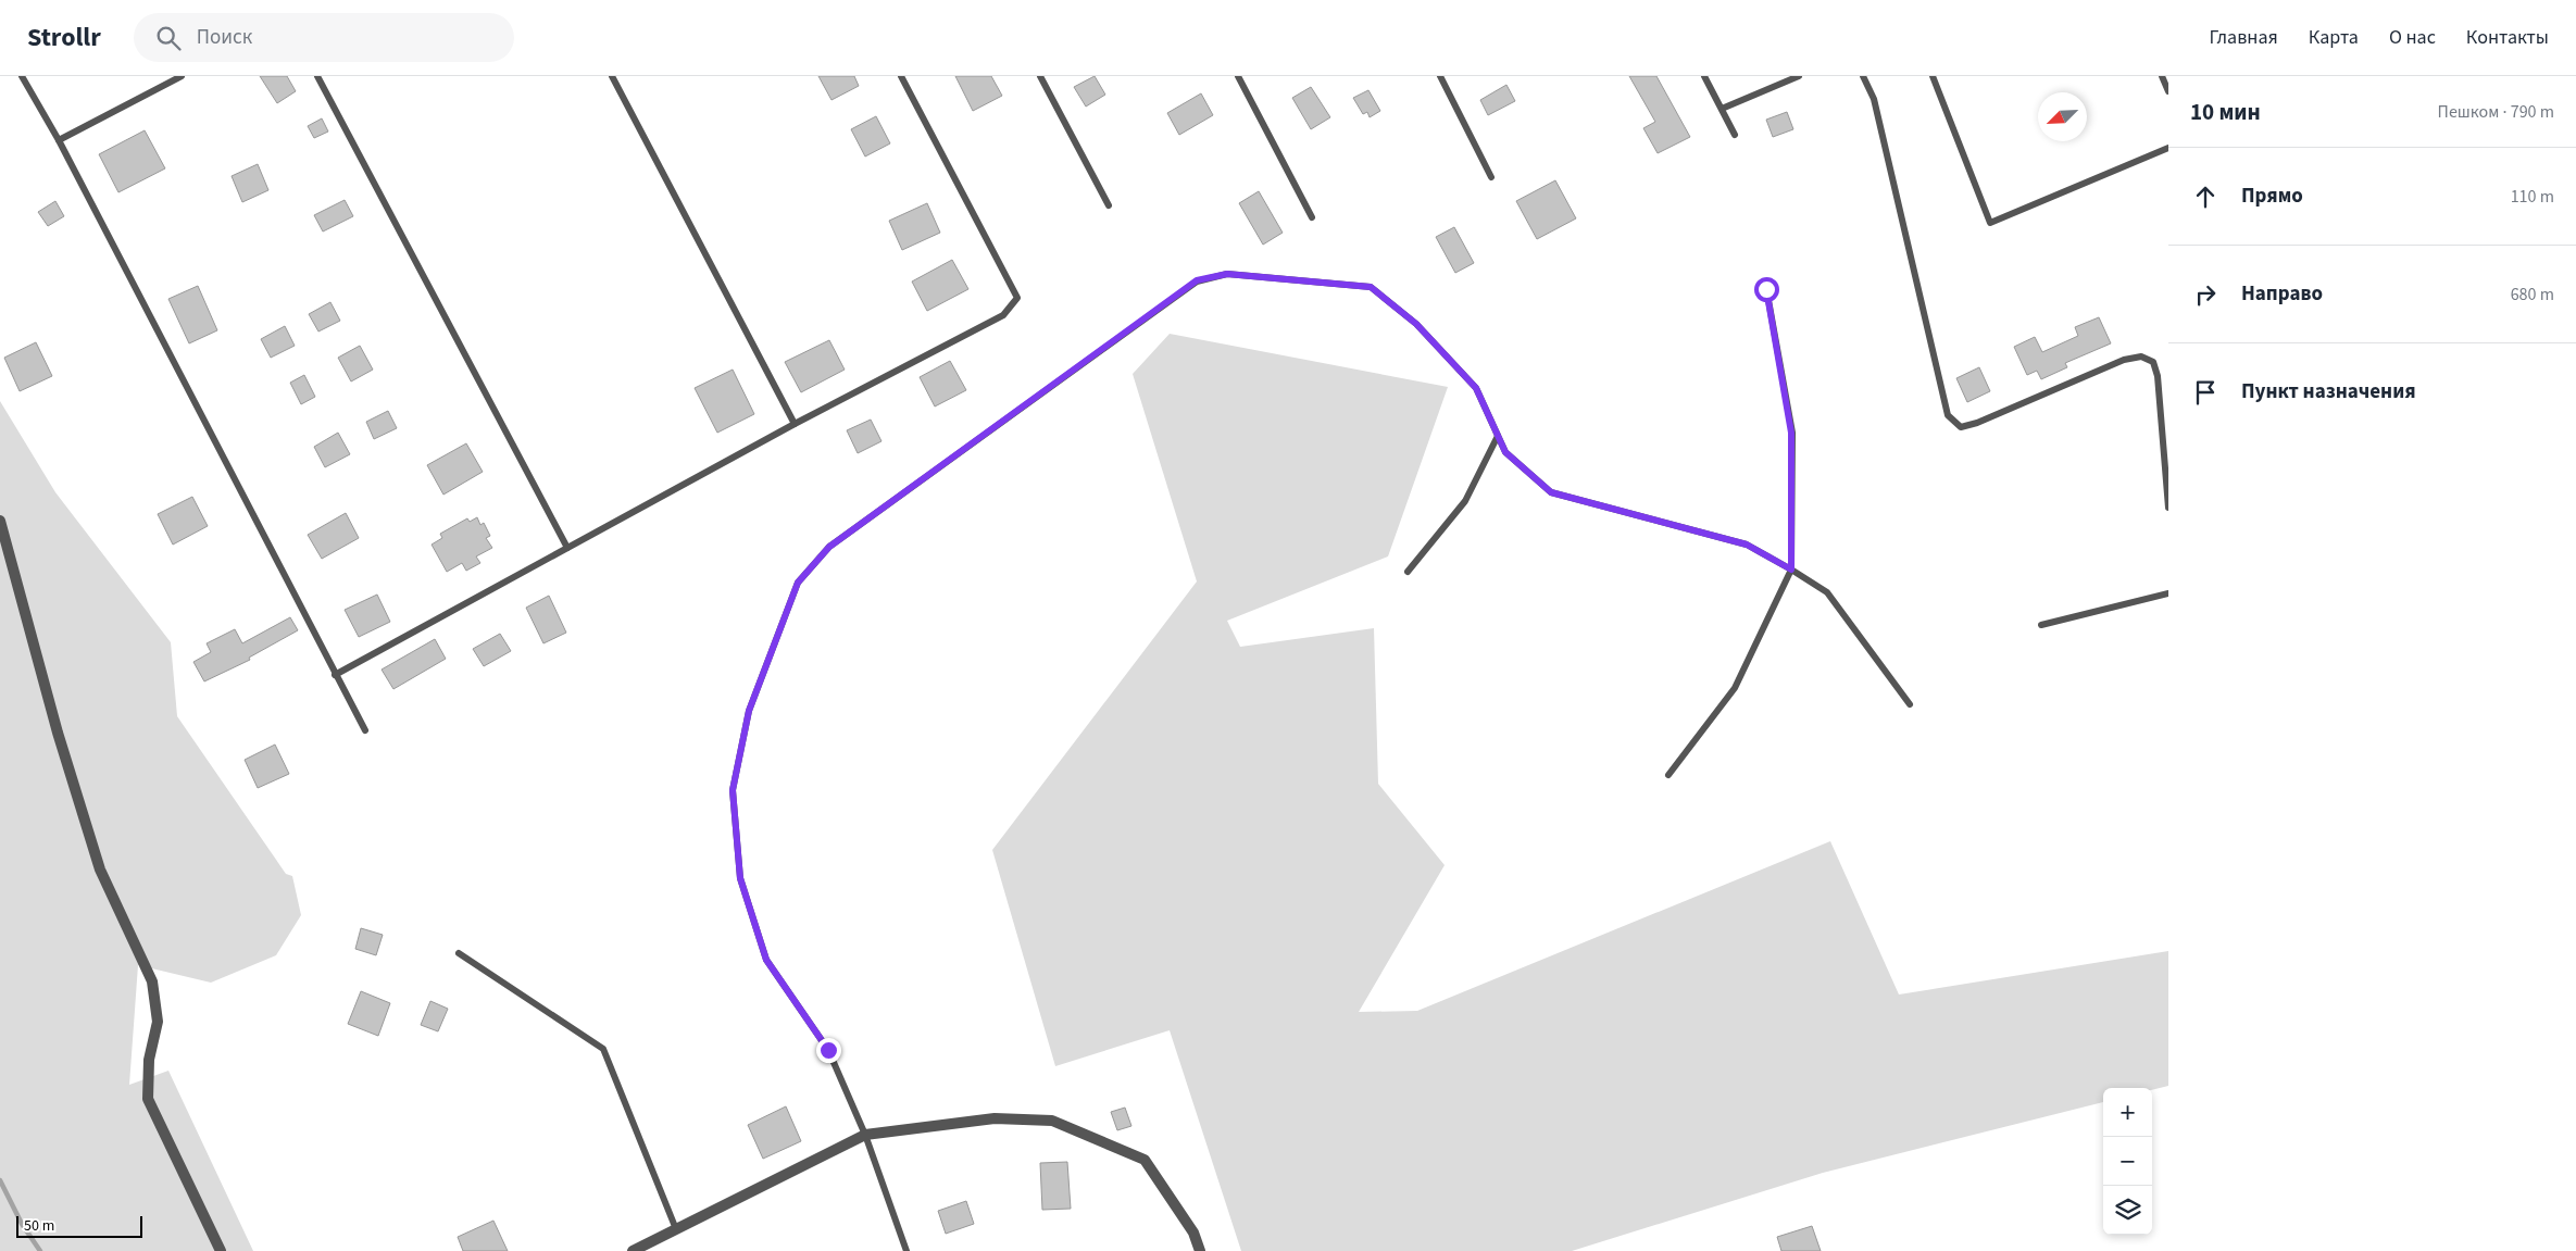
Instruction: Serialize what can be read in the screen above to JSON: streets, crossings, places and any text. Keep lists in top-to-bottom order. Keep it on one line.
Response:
{"scale_bar":"50 m","north":"bottom left","page":{"header":"Strollr","search":"Поиск","nav":["Главная","Карта","О нас","Контакты"],"heading":["10 мин","Пешком · 790 m"],"list":[["Прямо","110 m"],["Направо","680 m"],"Пункт назначения"],"map_buttons":["+","−"],"scale":"50 m"}}
